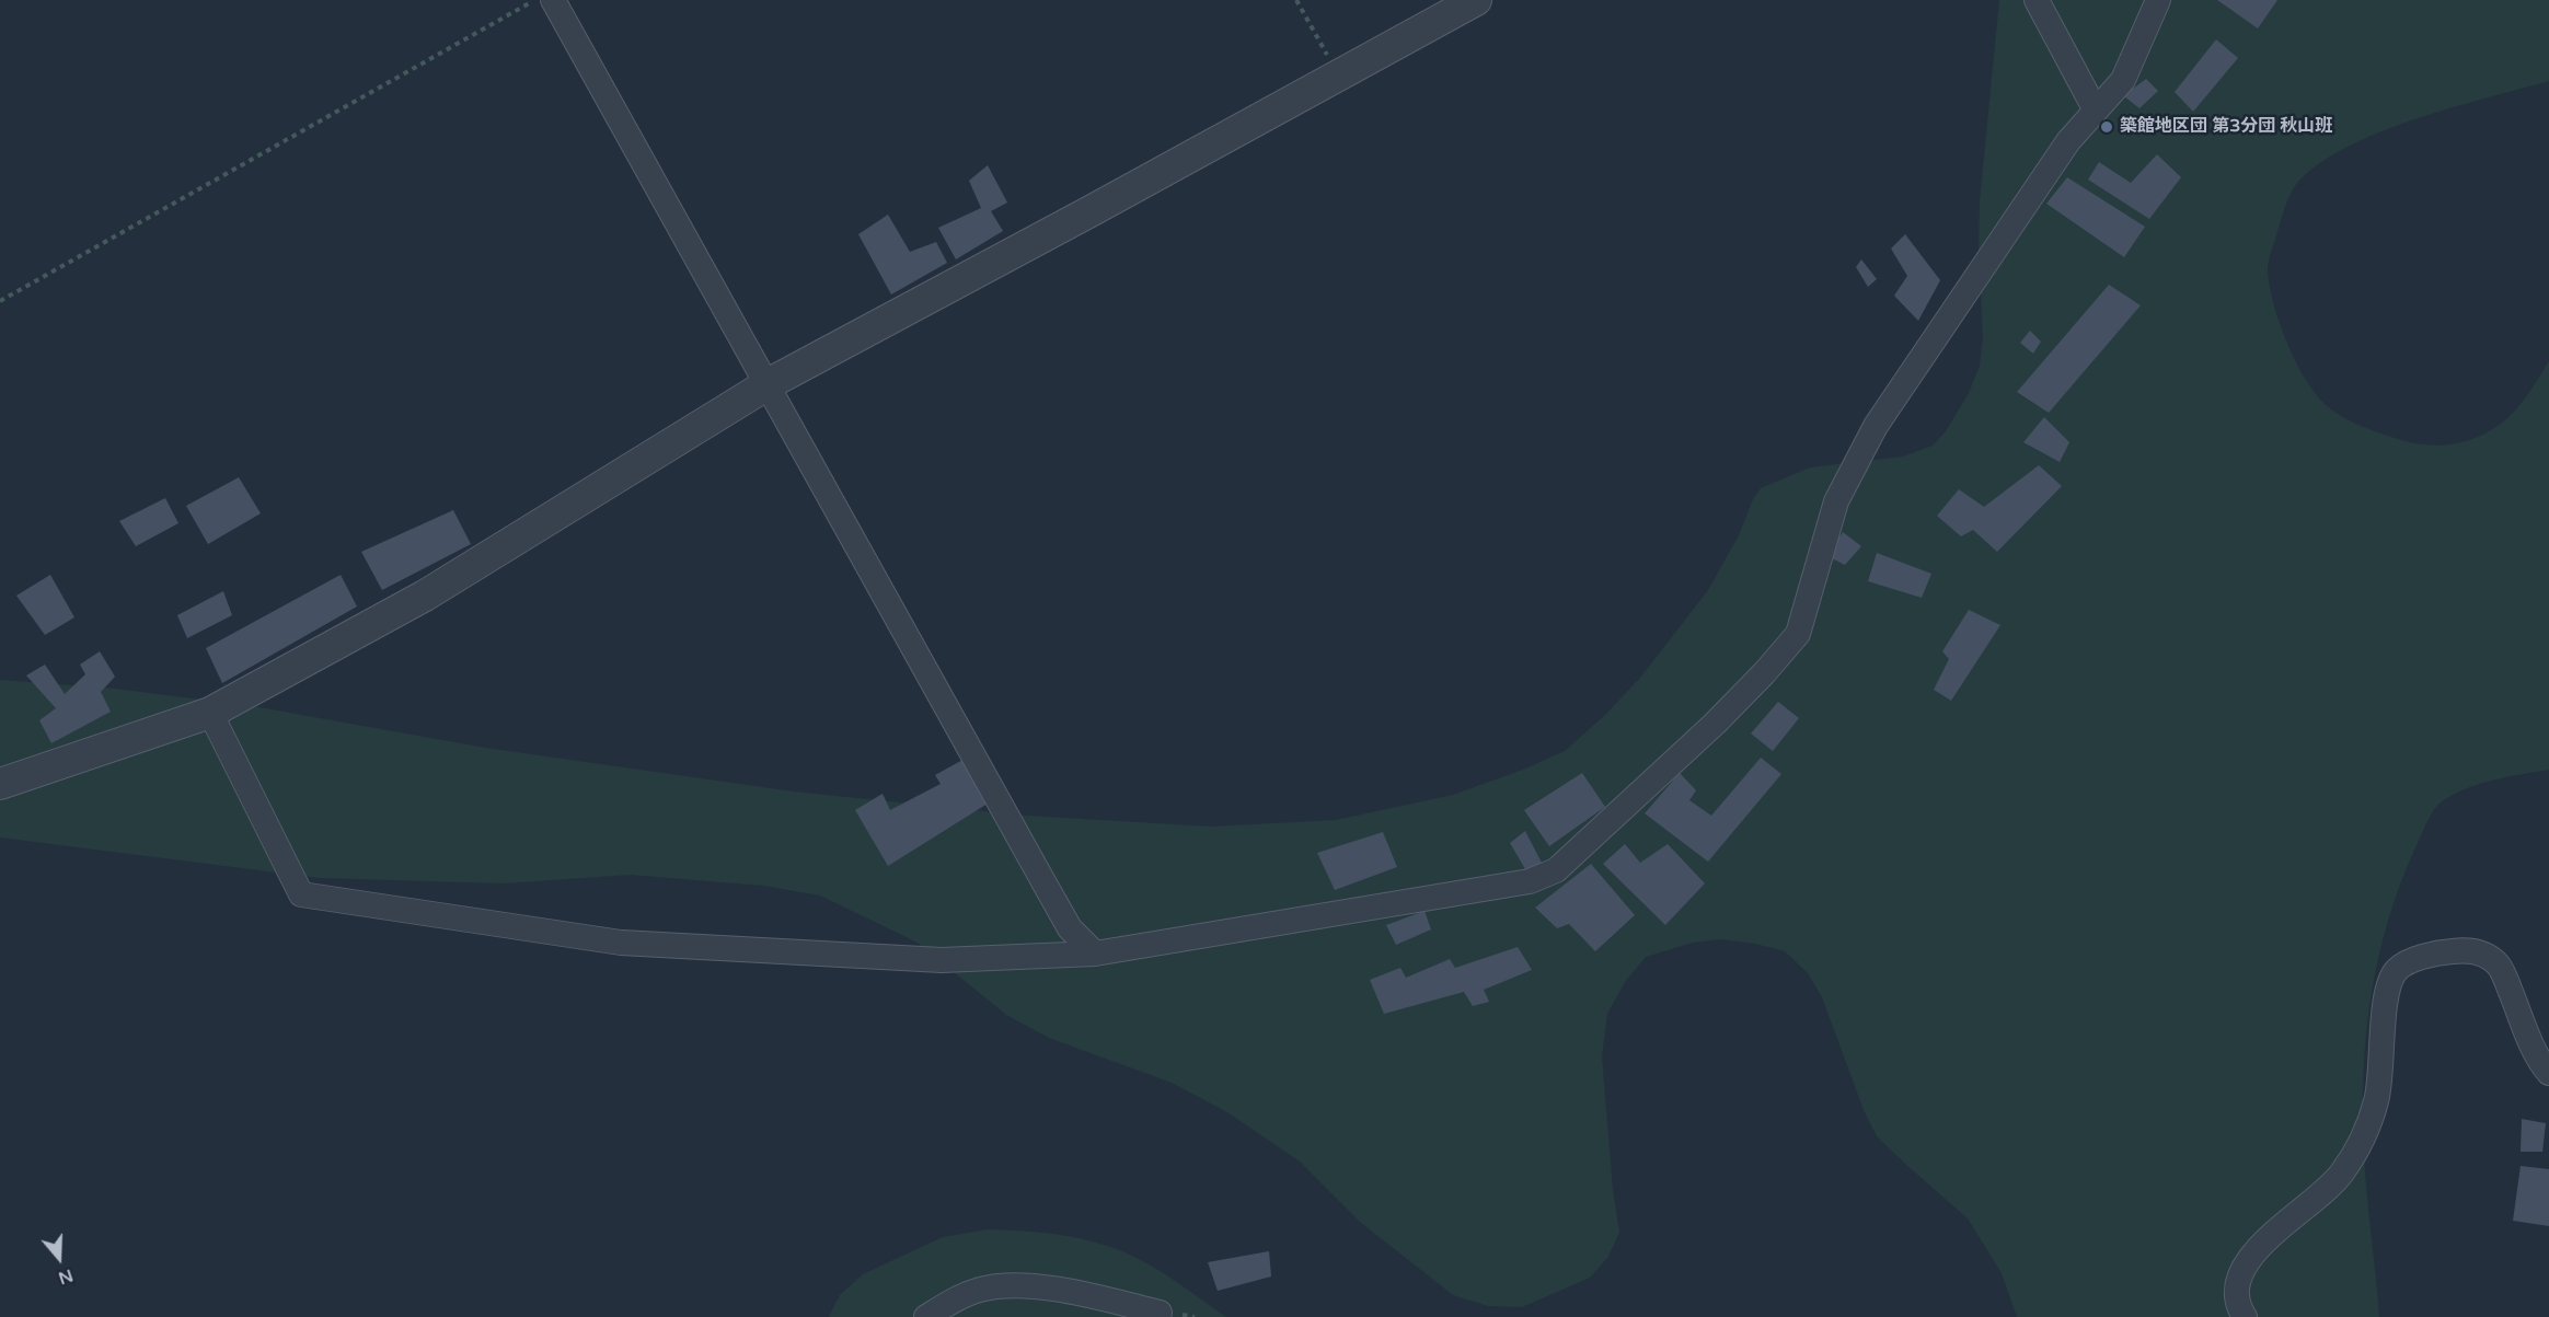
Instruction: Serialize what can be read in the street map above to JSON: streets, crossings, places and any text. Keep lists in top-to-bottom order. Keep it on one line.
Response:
{"places":["築館地区団 第3分団 秋山班"],"north":"bottom"}
